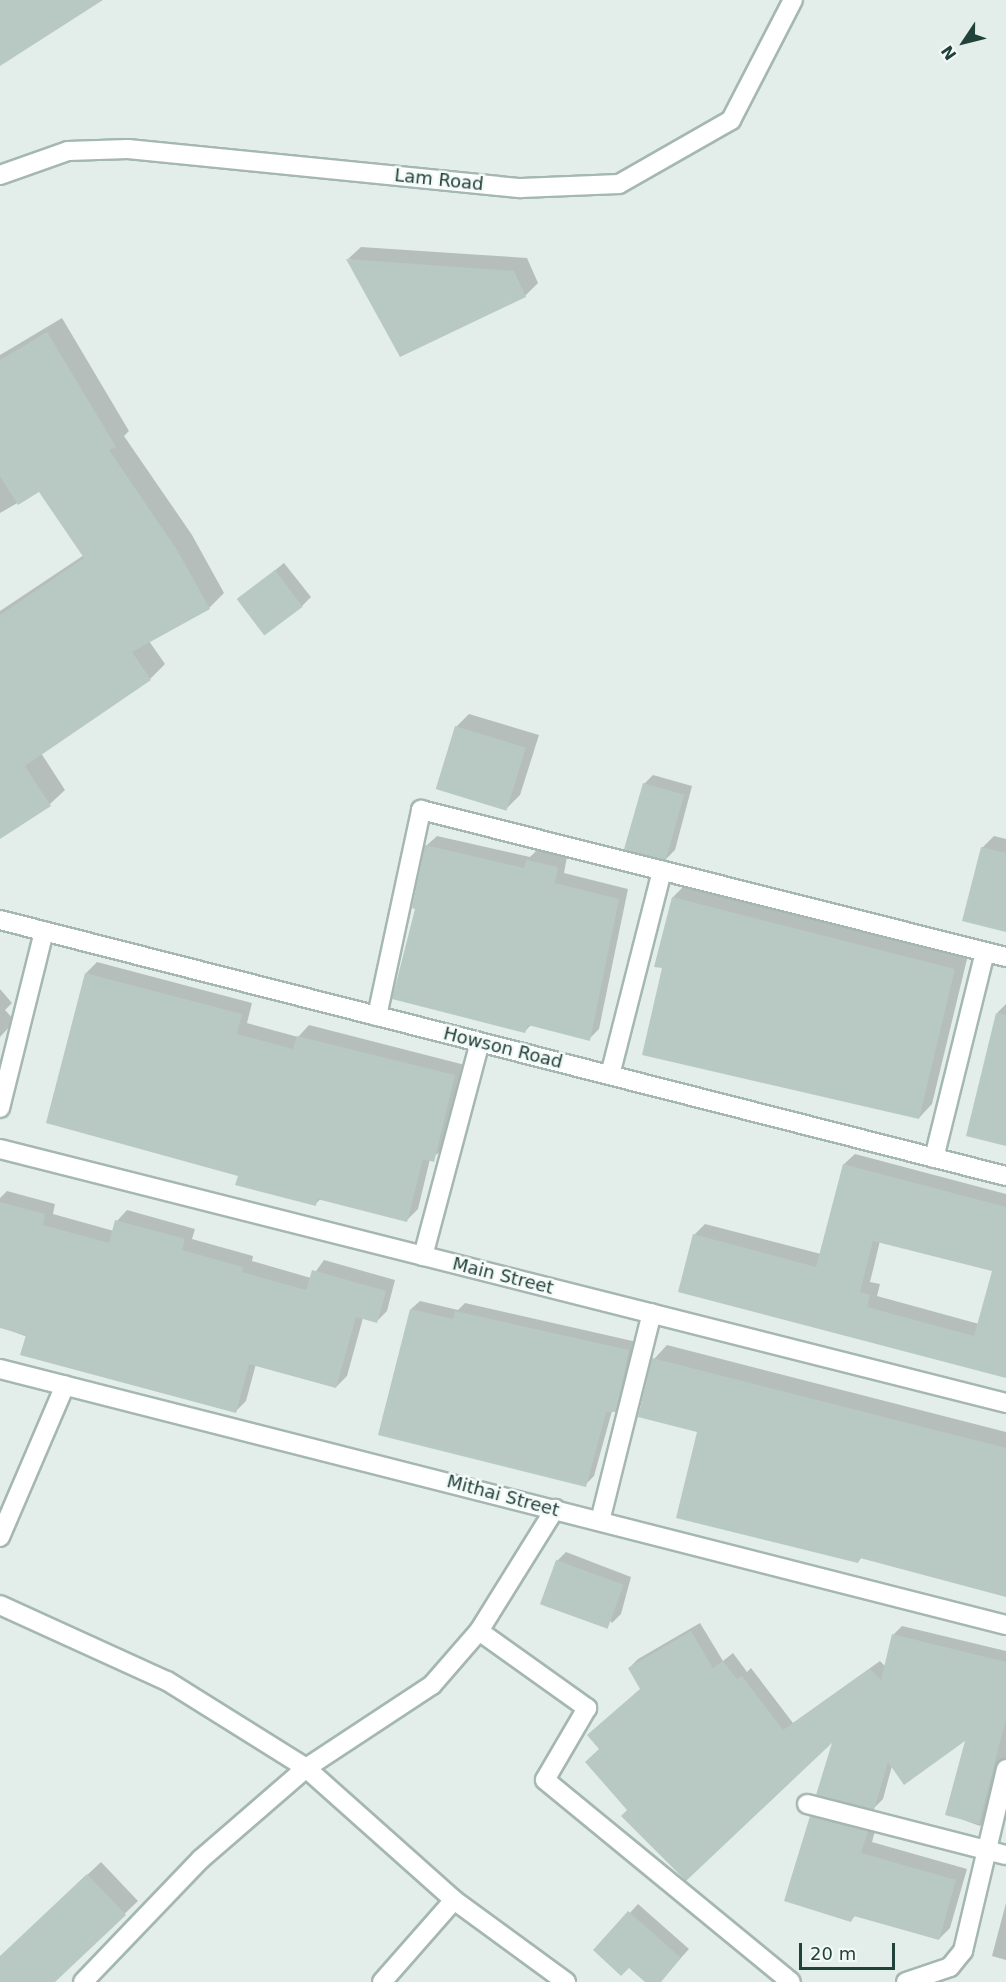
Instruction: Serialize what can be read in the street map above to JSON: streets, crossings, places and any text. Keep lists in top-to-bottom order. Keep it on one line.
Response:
{"streets":{"street":["Lam Road","Howson Road","Main Street","Mithai Street"]},"scale_bar":"20 m","north":"bottom left"}
